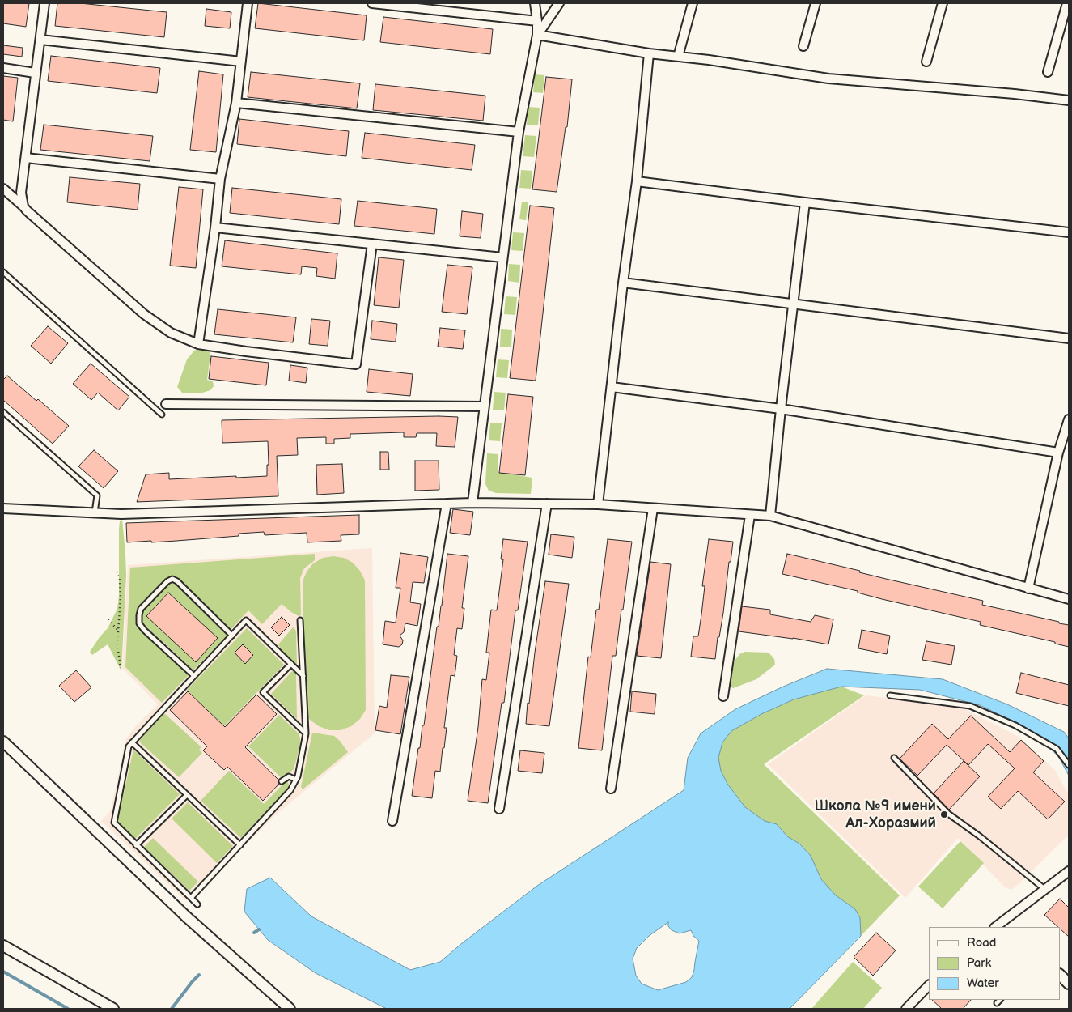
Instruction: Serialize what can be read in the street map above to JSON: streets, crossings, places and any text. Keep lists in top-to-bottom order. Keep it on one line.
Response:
{"places":["Школа №9 имени Ал-Хоразмий"],"legend":["Road","Park","Water"]}
